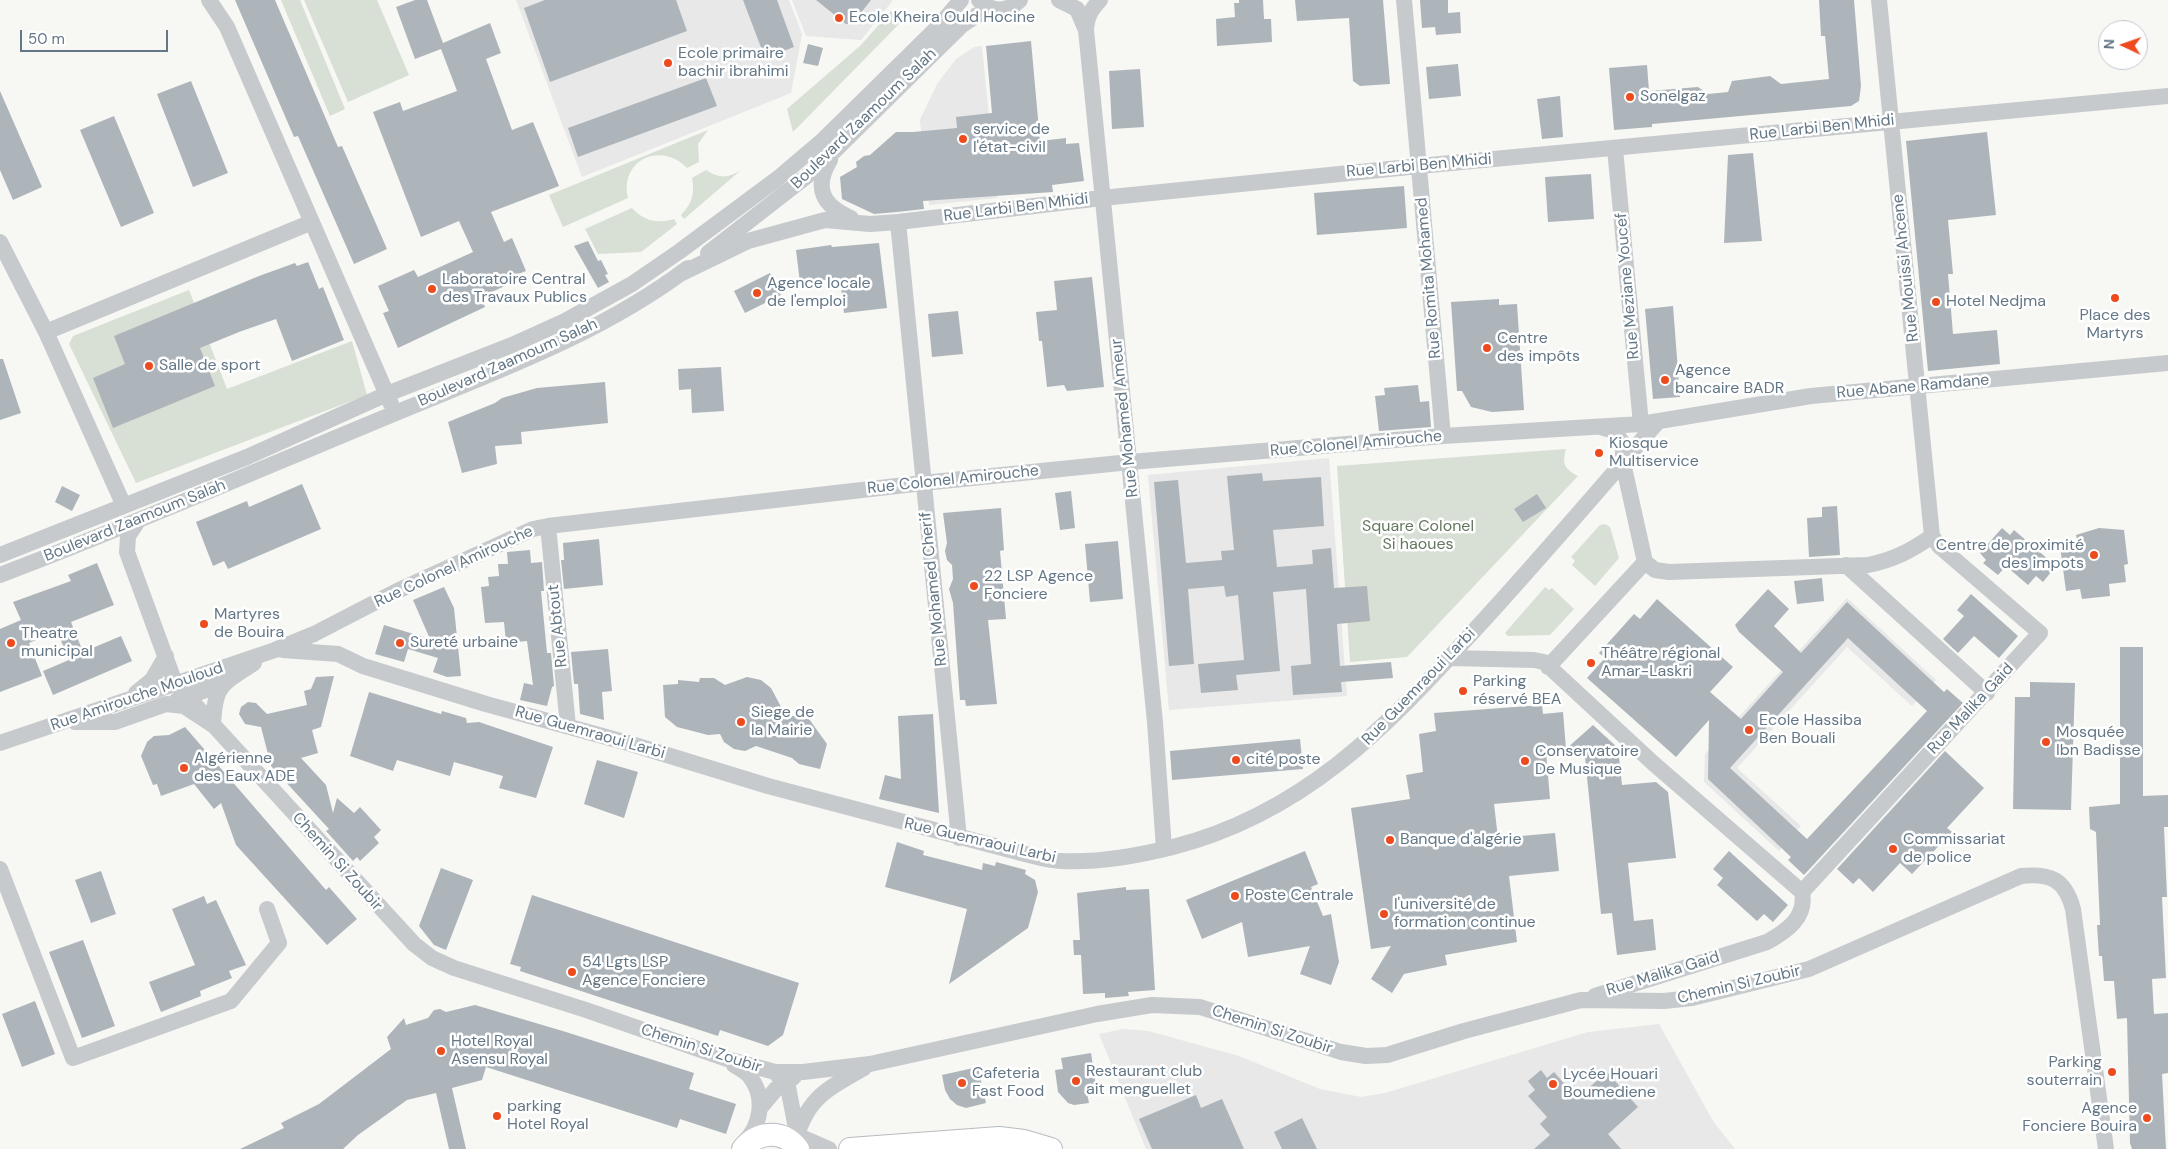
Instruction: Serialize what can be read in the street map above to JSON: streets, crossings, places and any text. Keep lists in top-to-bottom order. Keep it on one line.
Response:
{"streets":{"street":["Boulevard Zaamoum Salah","Rue Larbi Ben Mhidi","Rue Mouissi Ahcene","Rue Romita Mohamed","Rue Meziane Youcef","Rue Abane Ramdane","Rue Mohamed Ameur","Rue Colonel Amirouche","Rue Mohamed Cherif","Rue Abtout","Rue Guemraoui Larbi","Rue Amirouche Mouloud","Rue Malika Gaid","Chemin Si Zoubir"]},"crossings":[["Boulevard Zaamoum Salah","Rue Larbi Ben Mhidi"],["Rue Larbi Ben Mhidi","Rue Mouissi Ahcene"],["Rue Larbi Ben Mhidi","Rue Romita Mohamed"],["Rue Larbi Ben Mhidi","Rue Meziane Youcef"],["Rue Larbi Ben Mhidi","Rue Mohamed Ameur"],["Rue Larbi Ben Mhidi","Rue Mohamed Cherif"],["Rue Mouissi Ahcene","Rue Abane Ramdane"],["Rue Mouissi Ahcene","Rue Malika Gaid"],["Rue Romita Mohamed","Rue Colonel Amirouche"],["Rue Meziane Youcef","Rue Colonel Amirouche"],["Rue Abane Ramdane","Rue Colonel Amirouche"],["Rue Abane Ramdane","Rue Guemraoui Larbi"],["Rue Mohamed Ameur","Rue Colonel Amirouche"],["Rue Mohamed Ameur","Rue Guemraoui Larbi"],["Rue Colonel Amirouche","Rue Mohamed Cherif"],["Rue Colonel Amirouche","Rue Abtout"],["Rue Colonel Amirouche","Rue Guemraoui Larbi"],["Rue Colonel Amirouche","Rue Amirouche Mouloud"],["Rue Mohamed Cherif","Rue Guemraoui Larbi"],["Rue Abtout","Rue Guemraoui Larbi"],["Rue Guemraoui Larbi","Rue Amirouche Mouloud"],["Rue Amirouche Mouloud","Chemin Si Zoubir"],["Rue Malika Gaid","Chemin Si Zoubir"]],"parks":["Square Colonel Si haoues"],"places":["Ecole Kheira Ould Hocine","Ecole primaire bachir ibrahimi","Sonelgaz","service de l'état-civil","Laboratoire Central des Travaux Publics","Agence locale de l'emploi","Place des Martyrs","Hotel Nedjma","Centre des impôts","Salle de sport","Agence bancaire BADR","Kiosque Multiservice","Centre de proximité des impots","22 LSP Agence Fonciere","Martyres de Bouira","Theatre municipal","Sureté urbaine","Théâtre régional Amar-Laskri","Parking réservé BEA","Siege de la Mairie","Ecole Hassiba Ben Bouali","Mosquée Ibn Badisse","cité poste","Conservatoire De Musique","Algérienne des Eaux ADE","Banque d'algérie","Commissariat de police","Poste Centrale","l'université de formation continue","54 Lgts LSP Agence Fonciere","Hotel Royal Asensu Royal","Parking souterrain","Restaurant club ait menguellet","Cafeteria Fast Food","Lycée Houari Boumediene","parking Hotel Royal","Agence Fonciere Bouira"],"scale_bar":"50 m","north":"left"}
